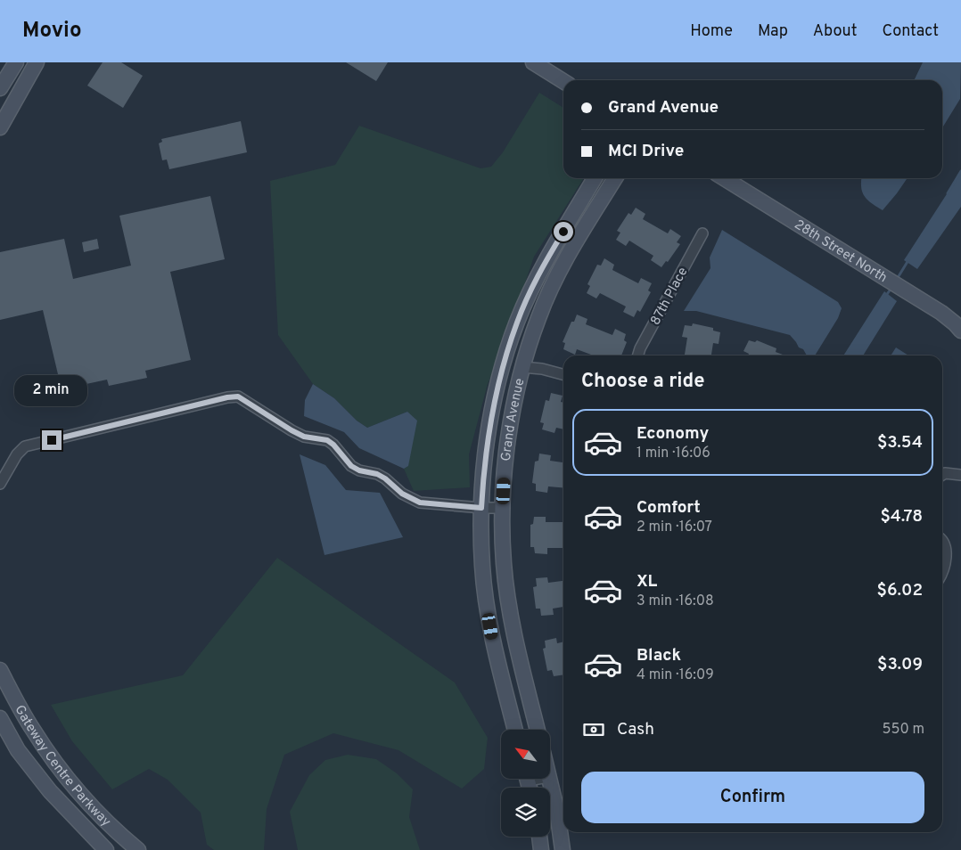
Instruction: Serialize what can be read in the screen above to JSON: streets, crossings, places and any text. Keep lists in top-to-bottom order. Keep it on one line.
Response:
{"streets":{"street":["28th Street North","87th Place","Grand Avenue","Gateway Centre Parkway"]},"north":"top left","page":{"header":"Movio","nav":["Home","Map","About","Contact"],"banner":["Grand Avenue","MCI Drive"],"heading":"Choose a ride","bubble":"2 min","list":[{"name":"Economy","note":"1 min · 16:06","value":"$3.54"},{"name":"Comfort","note":"2 min · 16:07","value":"$4.78"},{"name":"XL","note":"3 min · 16:08","value":"$6.02"},{"name":"Black","note":"4 min · 16:09","value":"$3.09"}],"pay":["Cash","550 m"],"buttons":"Confirm"}}
